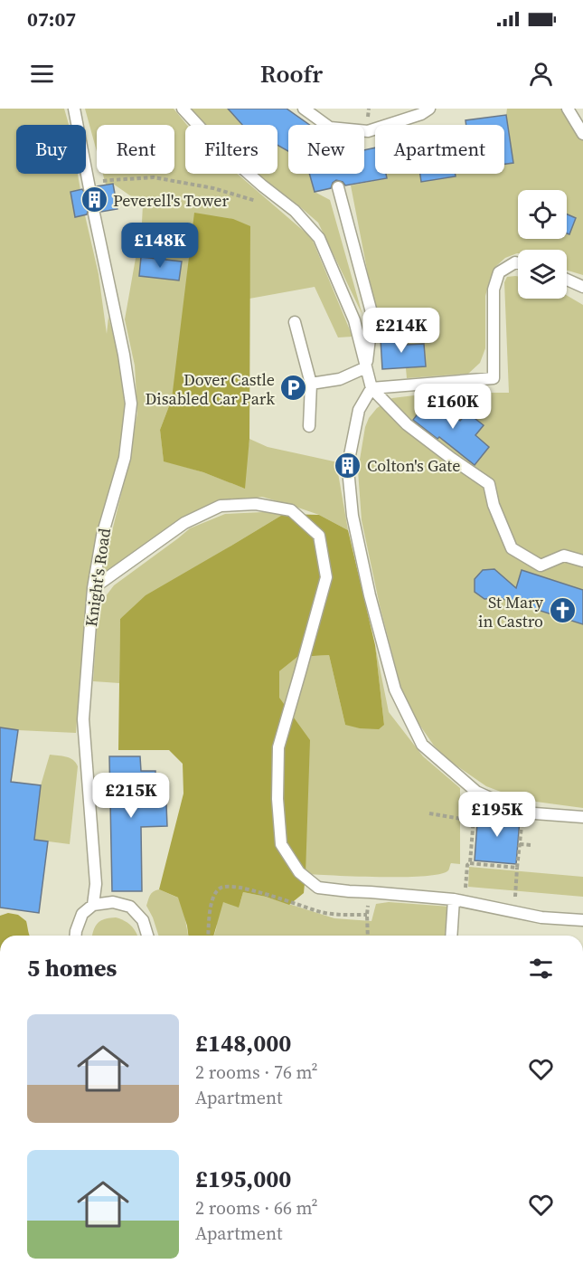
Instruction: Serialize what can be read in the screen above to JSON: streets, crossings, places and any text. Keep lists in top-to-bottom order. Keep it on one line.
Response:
{"streets":{"lane":["Knight's Road"]},"places":{"building":["Peverell's Tower","Colton's Gate"],"parking":["Dover Castle Disabled Car Park"],"church":["St Mary in Castro"]},"page":{"status":"07:07","header":"Roofr","chip":["Buy","Rent","Filters","New","Apartment"],"price":["£148K","£214K","£160K","£215K","£195K"],"heading":"5 homes","list":[{"name":"£148,000","note":"2 rooms · 76 m² · Apartment"},{"name":"£195,000","note":"2 rooms · 66 m² · Apartment"}]}}
